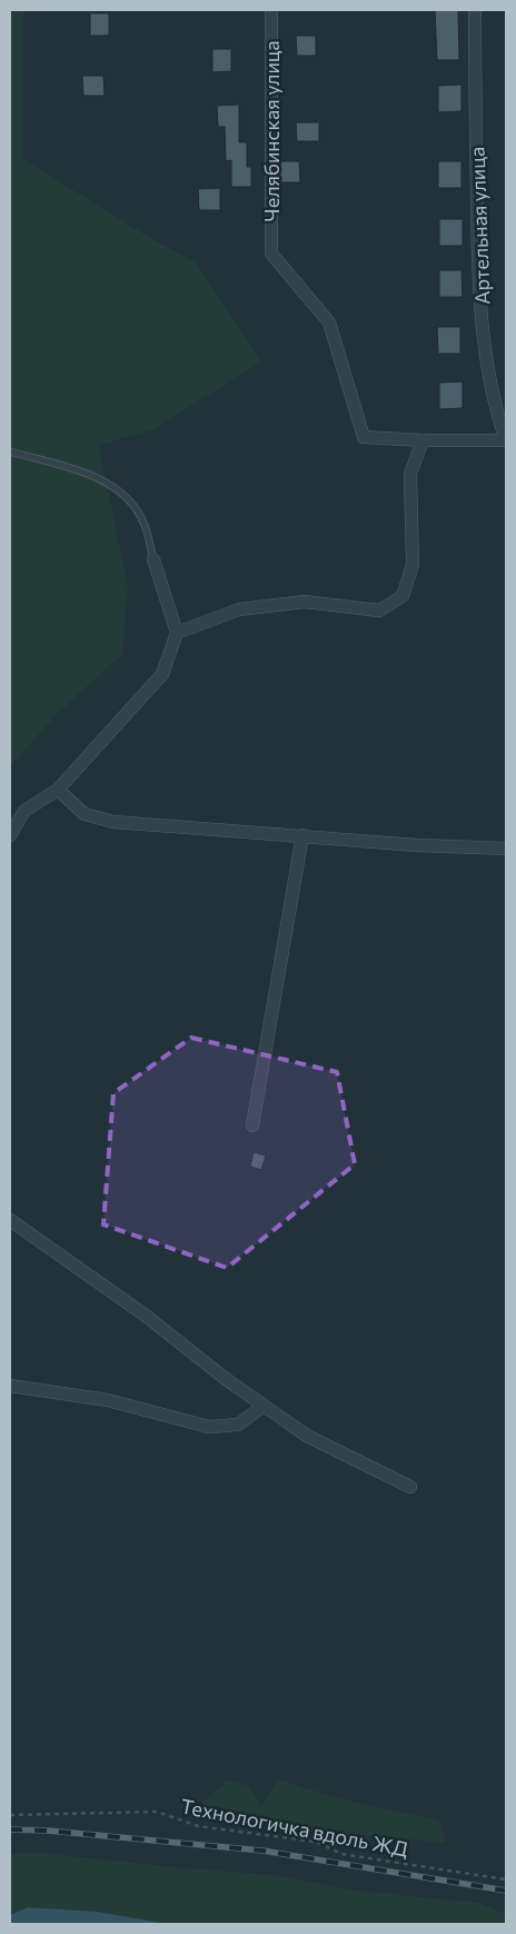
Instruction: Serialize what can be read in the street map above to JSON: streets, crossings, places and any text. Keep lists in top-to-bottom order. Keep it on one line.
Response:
{"streets":{"street":["Челябинская улица","Артельная улица"],"path":["Технологичка вдоль ЖД"]}}
